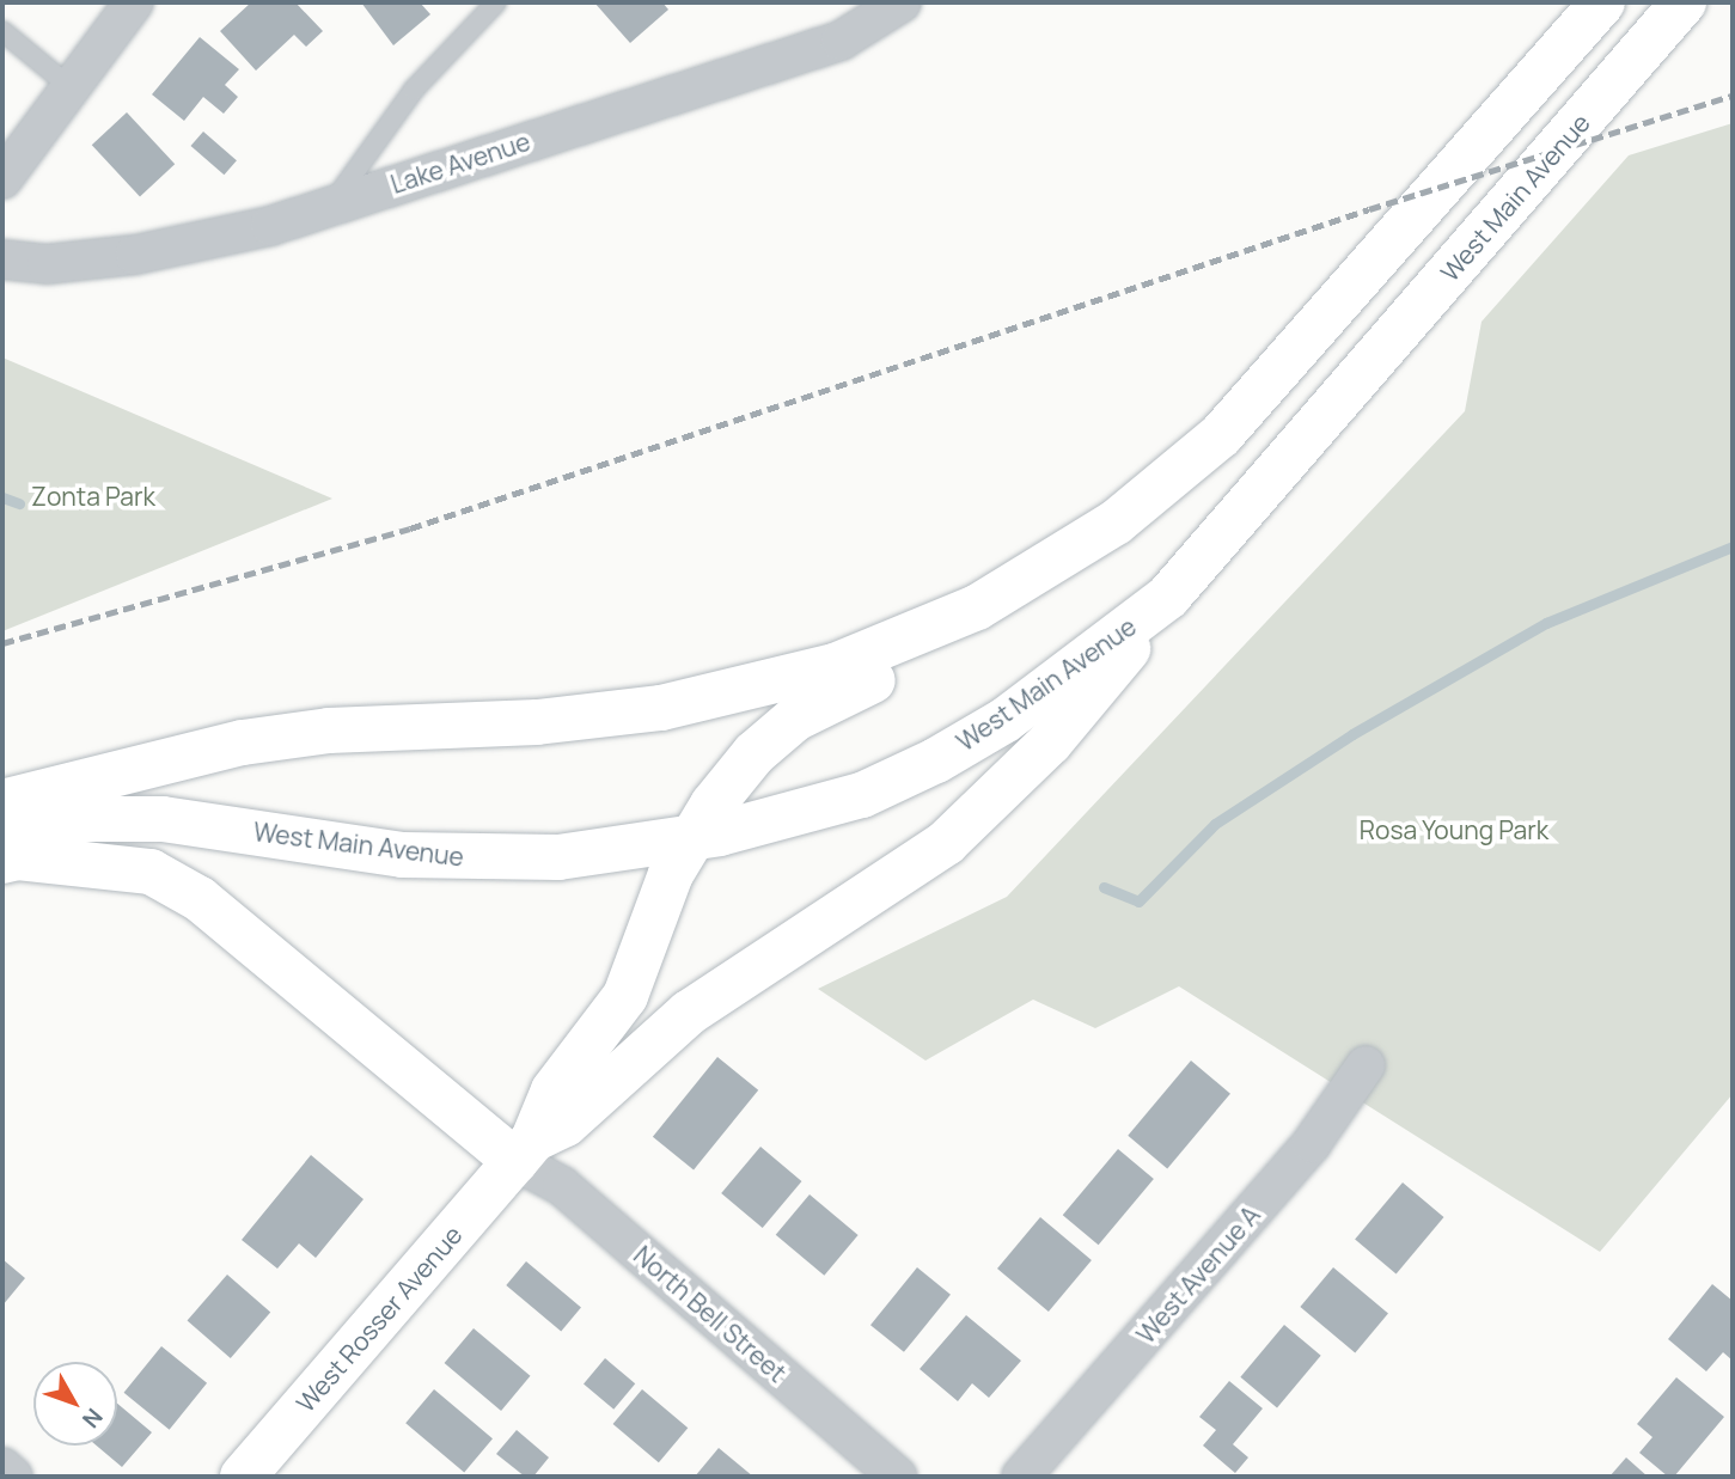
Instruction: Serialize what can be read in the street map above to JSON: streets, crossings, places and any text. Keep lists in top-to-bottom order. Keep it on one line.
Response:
{"streets":{"main road":["West Main Avenue","West Rosser Avenue"],"street":["Lake Avenue","West Avenue A","North Bell Street"]},"crossings":[["North Bell Street","West Rosser Avenue"]],"parks":["Zonta Park","Rosa Young Park"],"north":"bottom right"}
